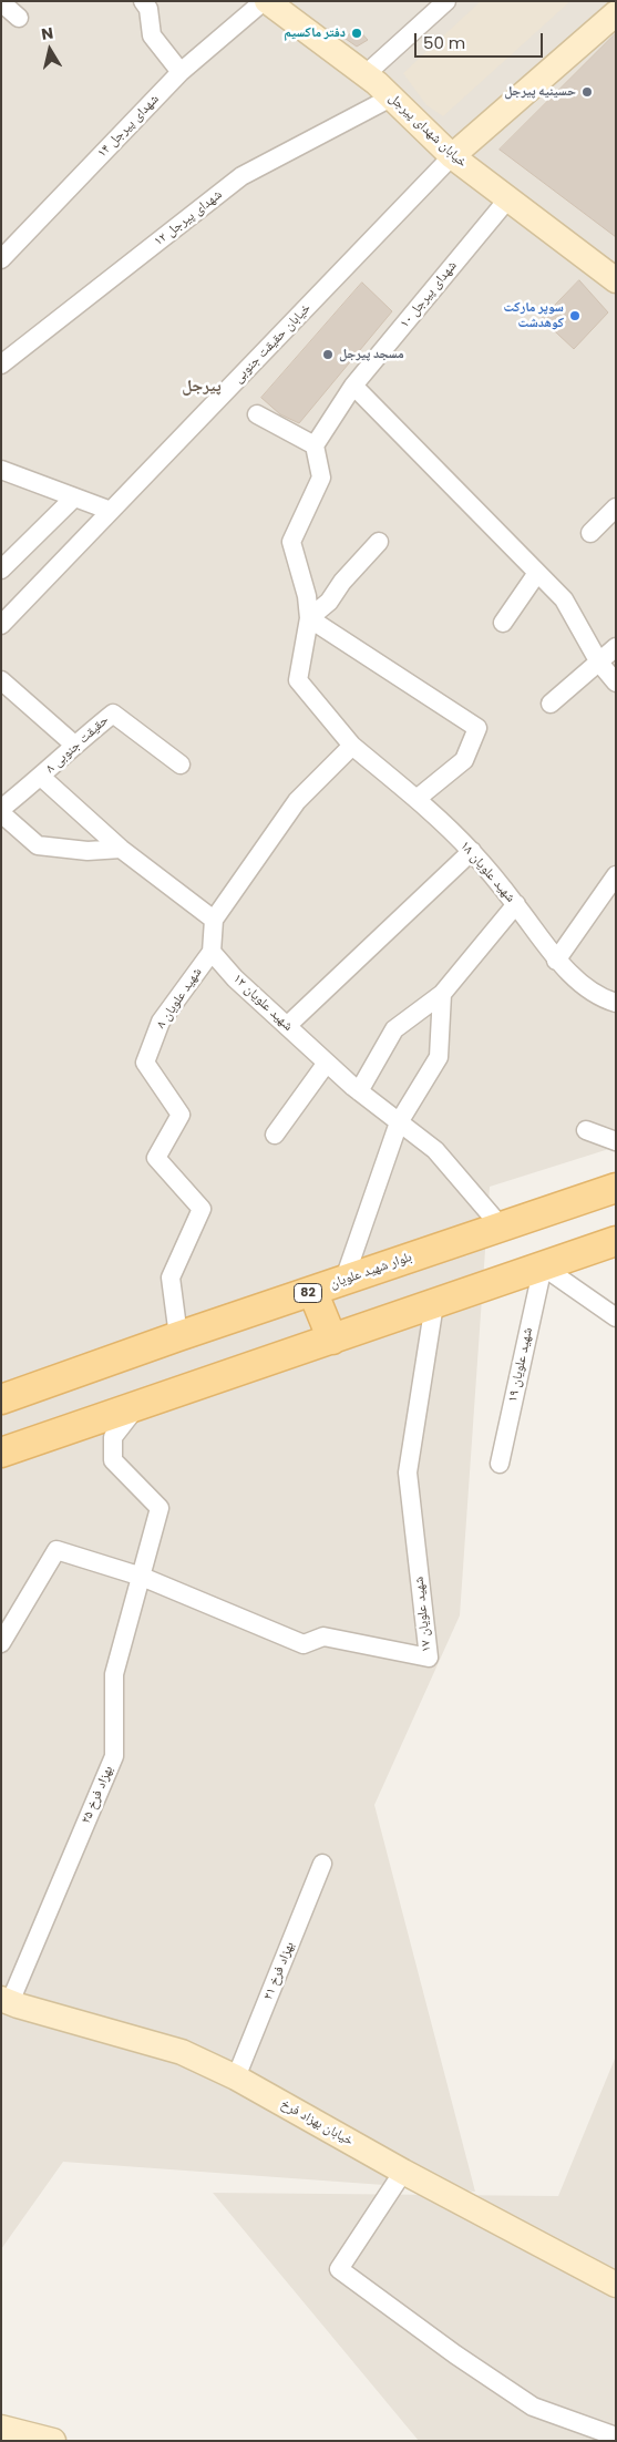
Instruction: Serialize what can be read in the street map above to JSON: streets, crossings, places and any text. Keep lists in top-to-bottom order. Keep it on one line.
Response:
{"streets":{"main road":["بلوار شهید علویان","82"],"street":["شهدای پیرجل ۱۴","خیابان شهدای پیرجل","شهدای پیرجل ۱۲","شهدای پیرجل ۱۰","خیابان حقیقت جنوبی","حقیقت جنوبی ۸","شهید علویان ۱۸","شهید علویان ۸","شهید علویان ۱۲","شهید علویان ۱۹","شهید علویان ۱۷","بهزاد فرخ ۲۵","بهزاد فرخ ۲۱","خیابان بهزاد فرخ"]},"crossings":[["خیابان شهدای پیرجل","شهدای پیرجل ۱۲"],["خیابان شهدای پیرجل","شهدای پیرجل ۱۰"],["خیابان شهدای پیرجل","خیابان حقیقت جنوبی"],["شهدای پیرجل ۱۰","شهید علویان ۱۸"],["شهید علویان ۸","شهید علویان ۱۲"],["شهید علویان ۸","بلوار شهید علویان"],["شهید علویان ۱۲","بلوار شهید علویان"],["شهید علویان ۱۷","بهزاد فرخ ۲۵"],["بهزاد فرخ ۲۵","خیابان بهزاد فرخ"],["بهزاد فرخ ۲۱","خیابان بهزاد فرخ"]],"districts":["پیرجل"],"places":["دفتر ماکسیم","حسینیه پیرجل","سوپر مارکت کوهدشت","مسجد پیرجل"],"scale_bar":"50 m","north":"top"}
